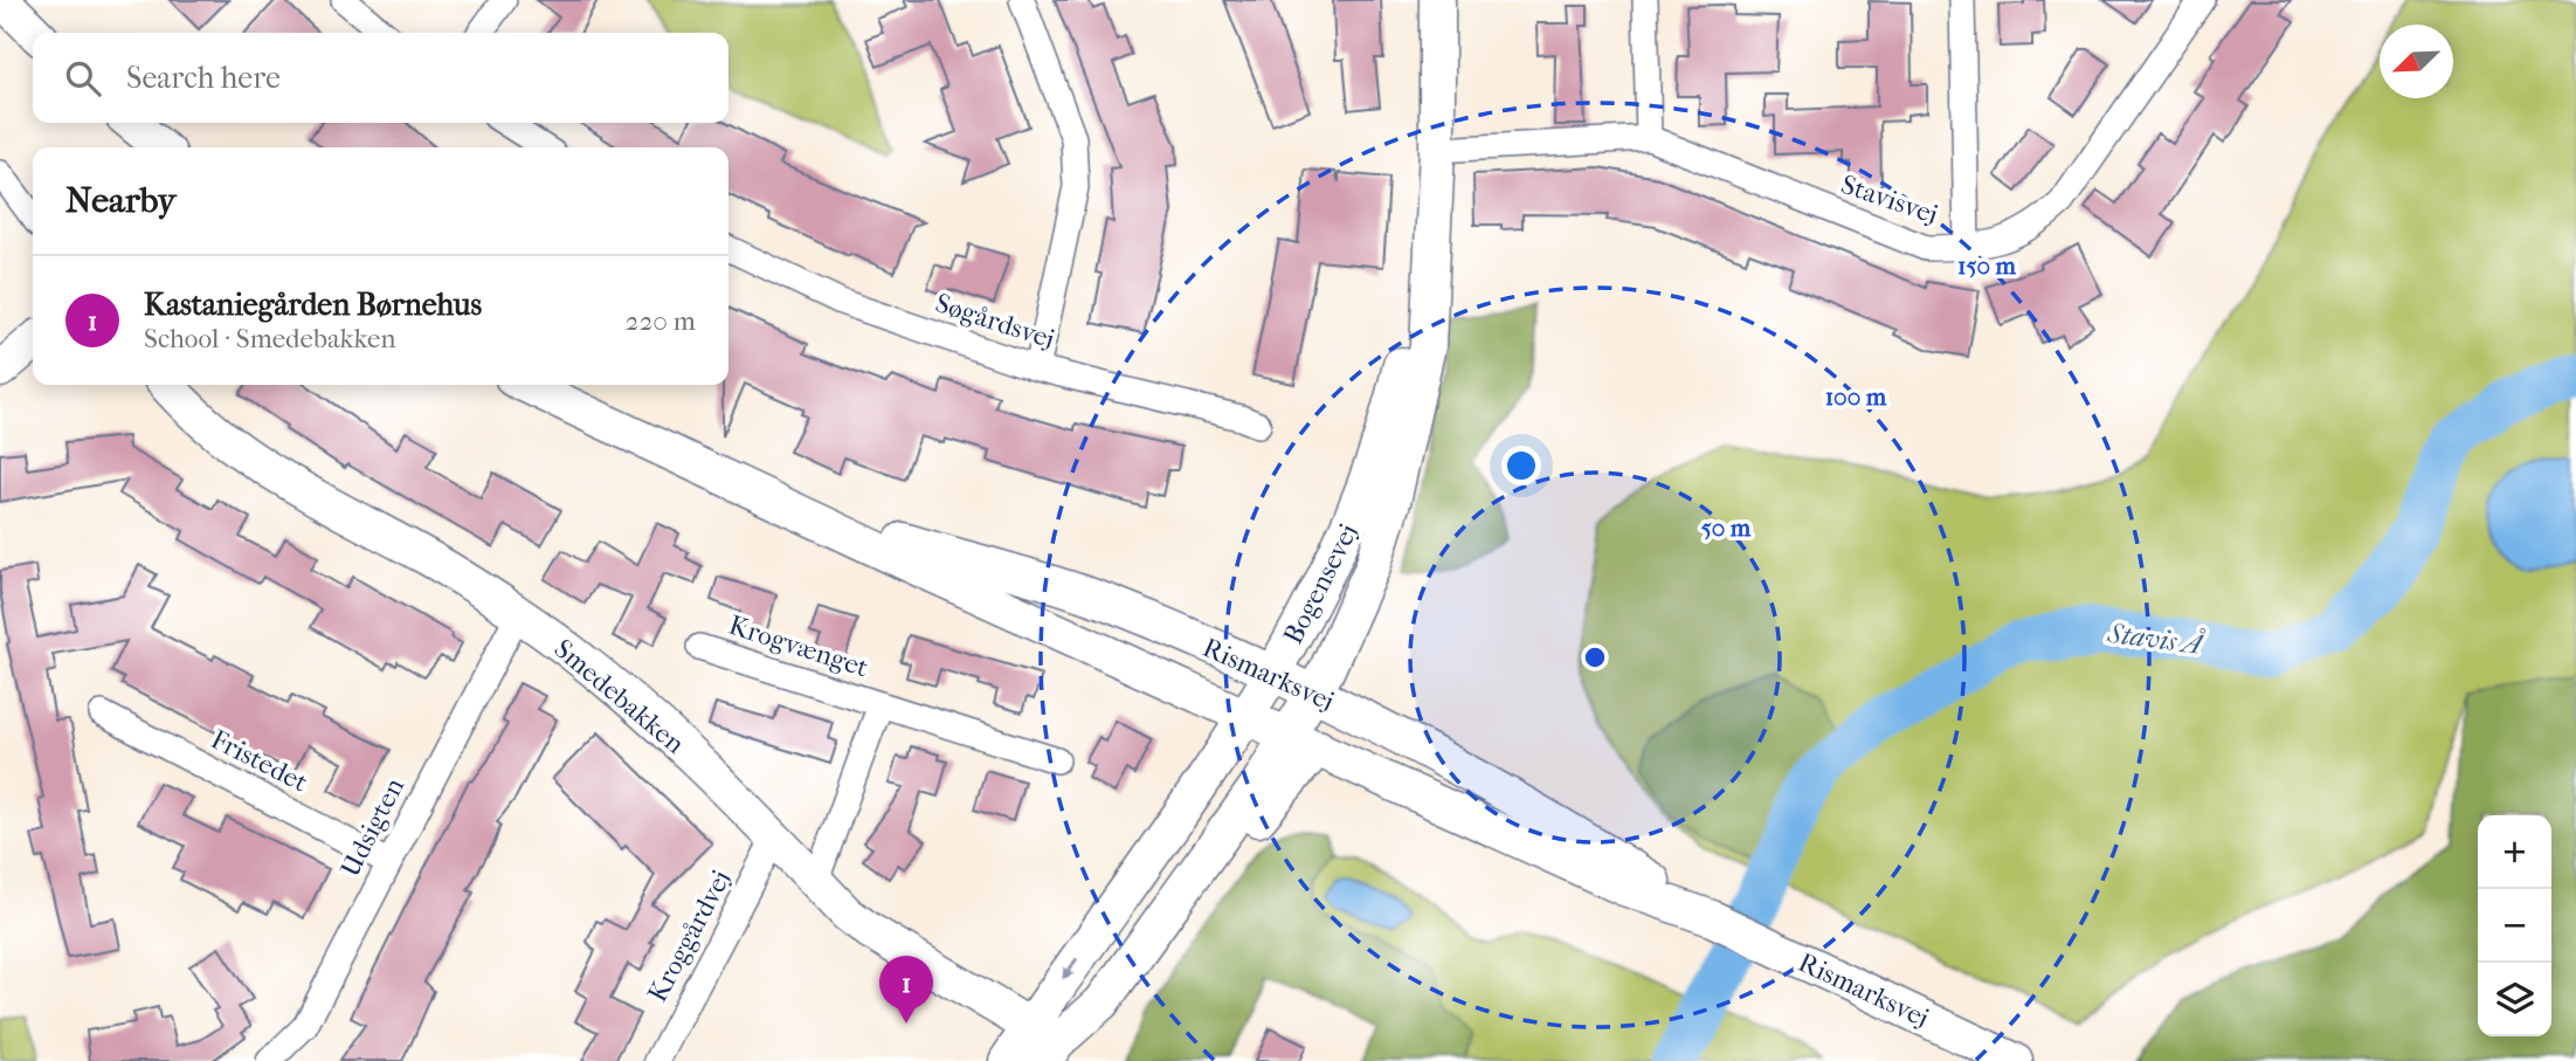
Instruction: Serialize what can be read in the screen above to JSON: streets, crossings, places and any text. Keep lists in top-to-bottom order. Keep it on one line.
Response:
{"streets":{"main road":["Bogensevej","Rismarksvej","Smedebakken"],"street":["Stavisvej","Søgårdsvej","Krogvænget","Fristedet","Udsigten","Kroggårdvej"]},"crossings":[["Stavisvej","Bogensevej"],["Bogensevej","Rismarksvej"],["Bogensevej","Smedebakken"],["Krogvænget","Smedebakken"],["Smedebakken","Udsigten"],["Smedebakken","Kroggårdvej"],["Fristedet","Udsigten"]],"water":["Stavis Å"],"north":"bottom left","page":{"search":"Search here","heading":"Nearby","list":[{"mark":"1","name":"Kastaniegården Børnehus","note":"School · Smedebakken","value":"220 m"}],"map_buttons":["+","−"],"pins":"1"},"rings":["150 m","100 m","50 m"]}
